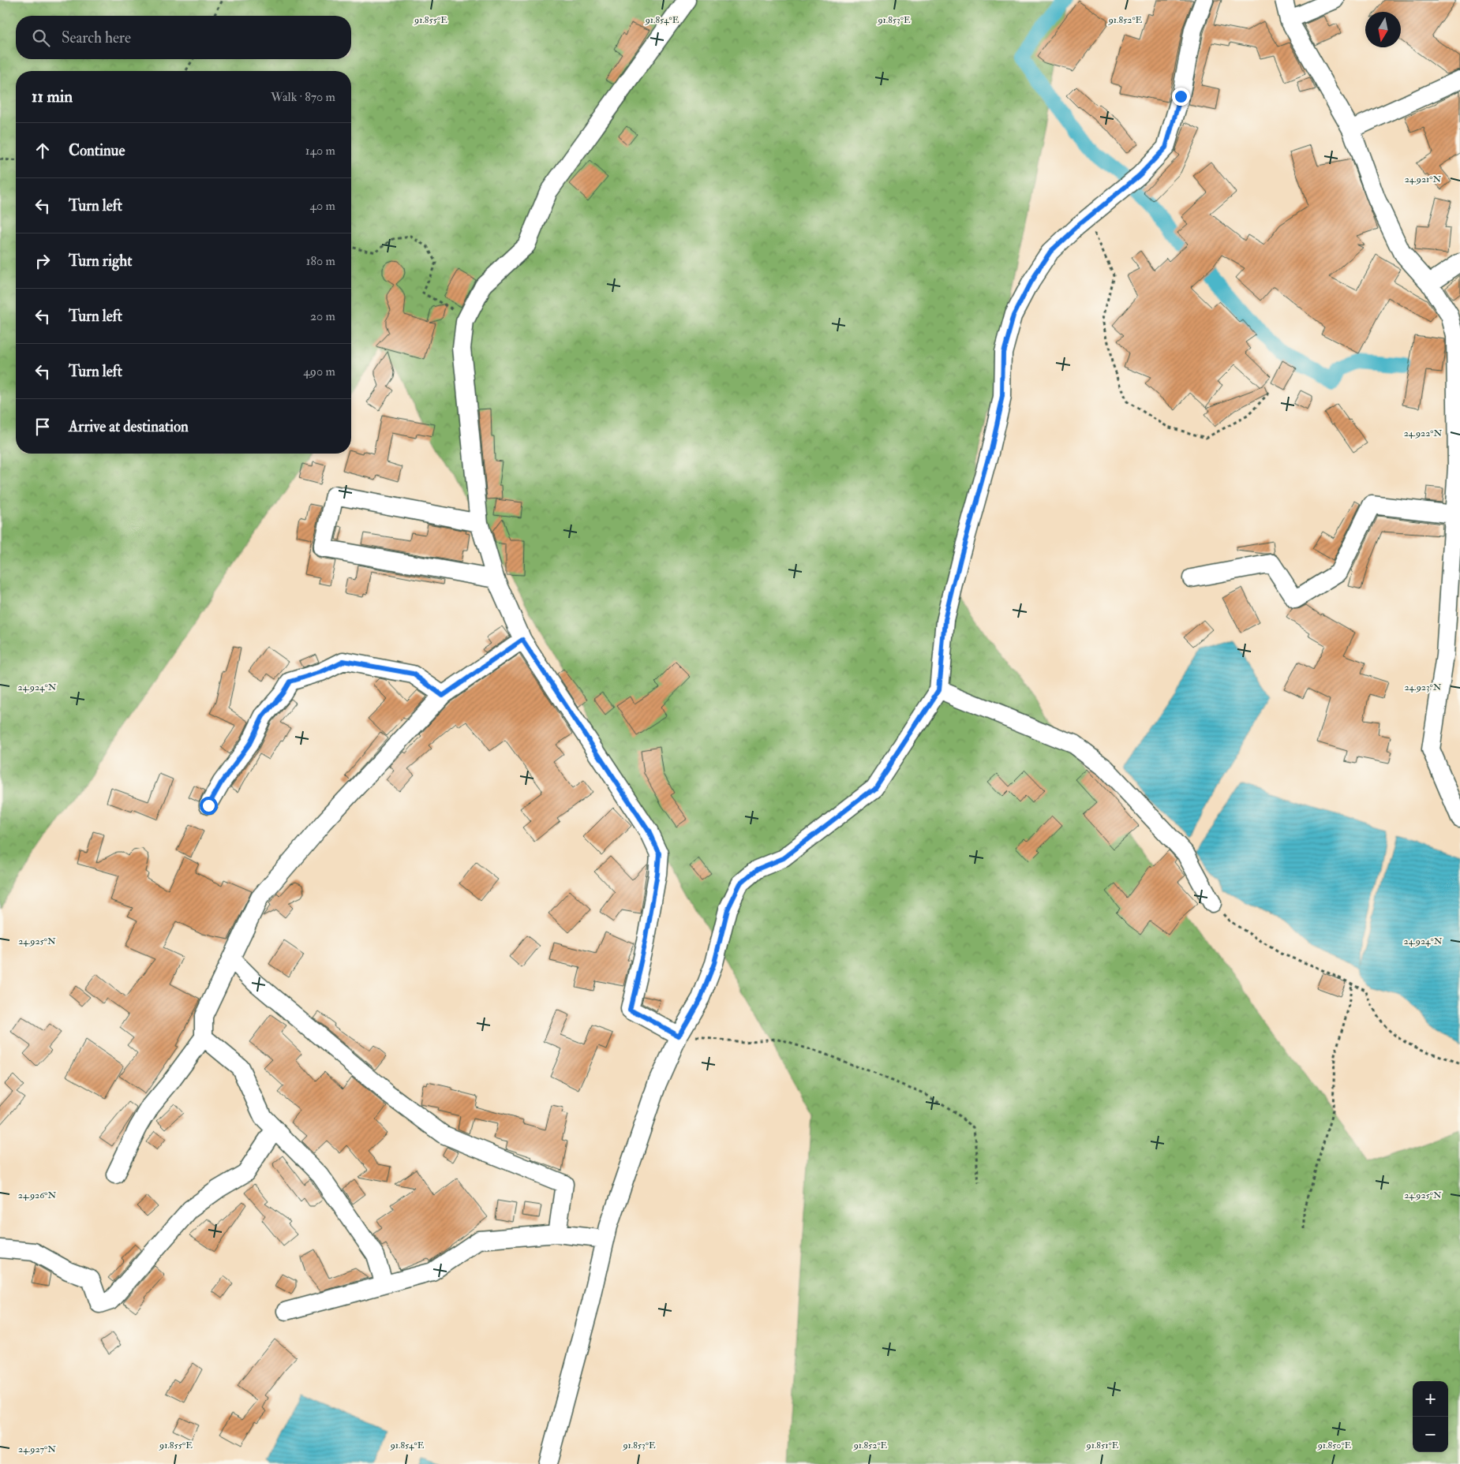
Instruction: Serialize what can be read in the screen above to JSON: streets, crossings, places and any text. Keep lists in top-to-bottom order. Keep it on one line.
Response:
{"north":"bottom","page":{"search":"Search here","heading":["11 min","Walk · 870 m"],"list":[["Continue","140 m"],["Turn left","40 m"],["Turn right","180 m"],["Turn left","20 m"],["Turn left","490 m"],"Arrive at destination"],"map_buttons":["+","−"]},"coordinates":["91.855°E","91.854°E","91.853°E","91.852°E","24.921°N","24.922°N","24.923°N","24.924°N","24.925°N","24.926°N","91.851°E","91.850°E","24.927°N"]}
